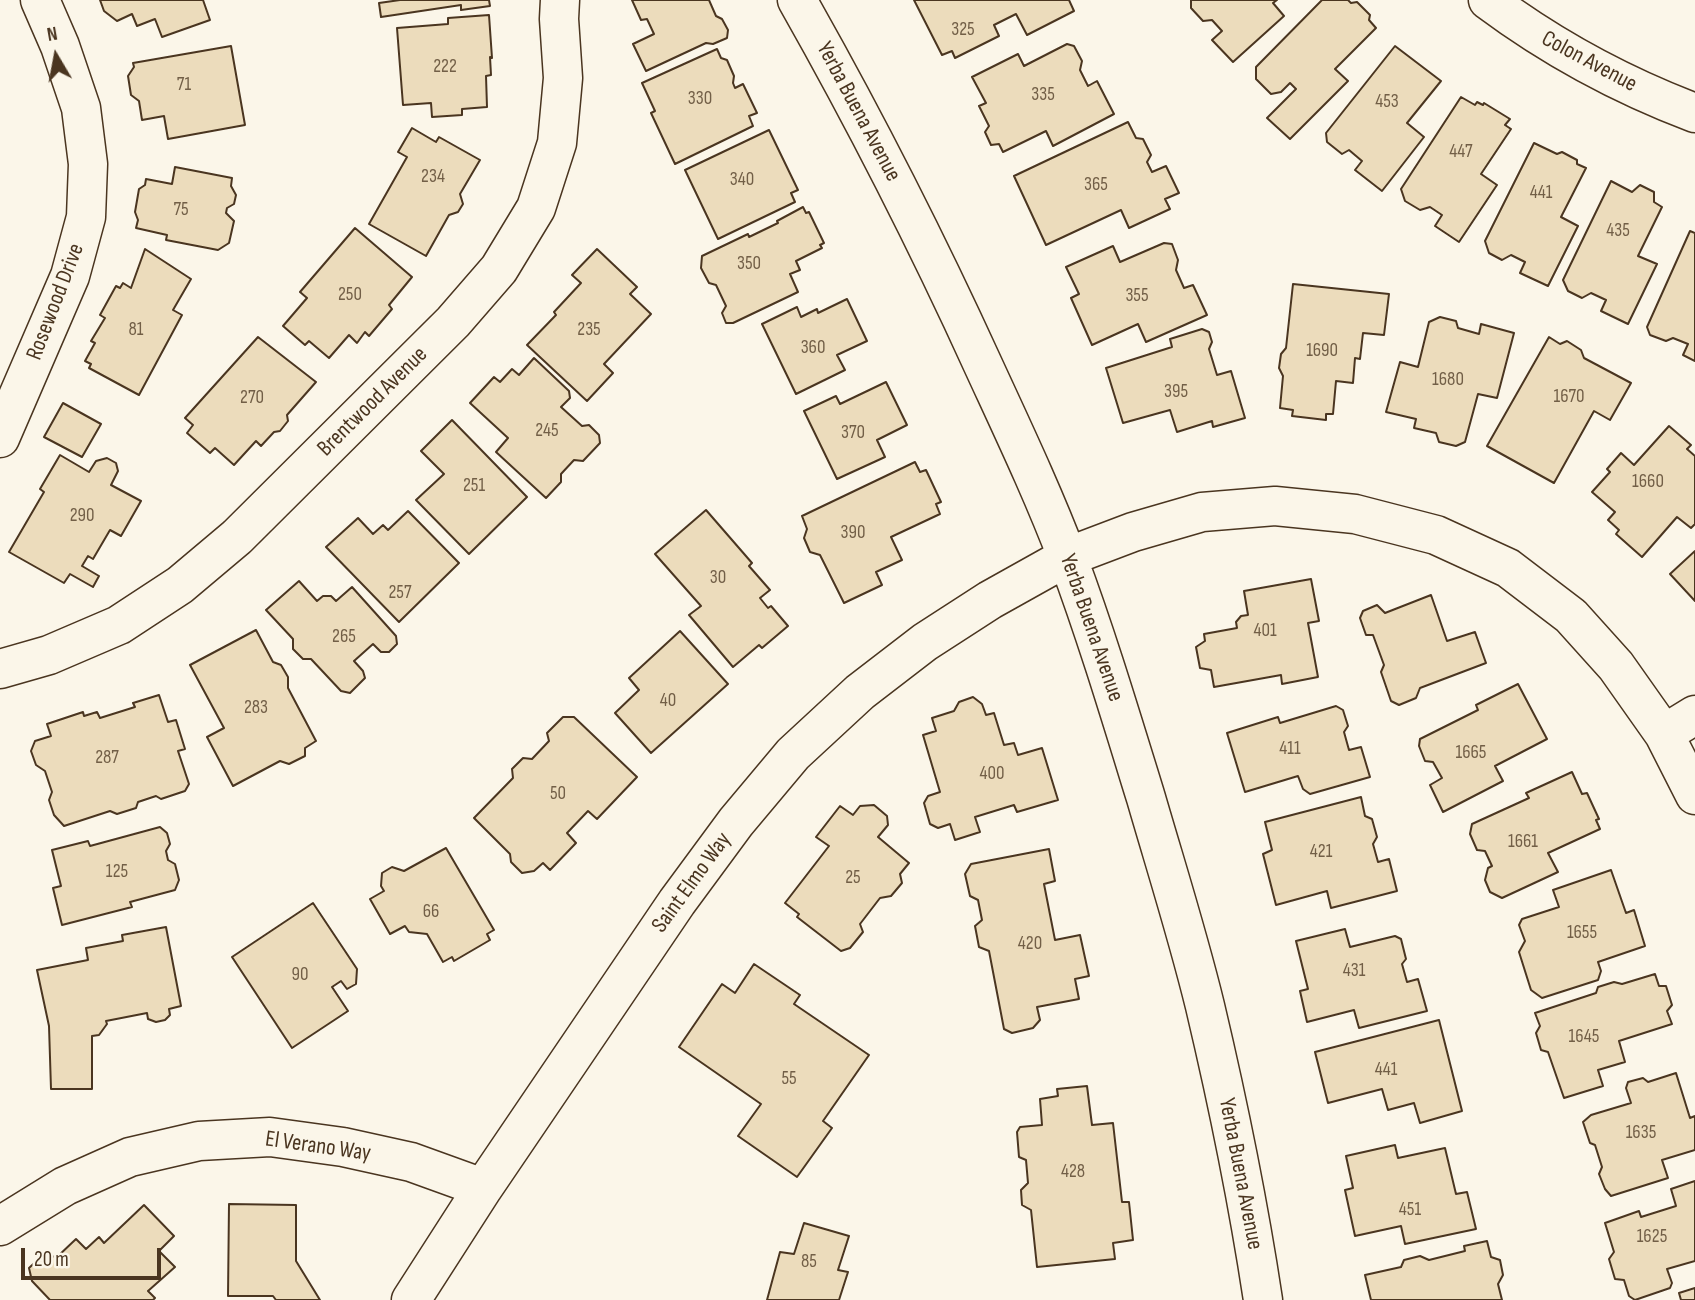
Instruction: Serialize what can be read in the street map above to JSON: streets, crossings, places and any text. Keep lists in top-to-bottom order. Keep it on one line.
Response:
{"streets":{"street":["Colon Avenue","Yerba Buena Avenue","Rosewood Drive","Brentwood Avenue","Saint Elmo Way","El Verano Way"]},"crossings":[["Yerba Buena Avenue","Saint Elmo Way"],["Saint Elmo Way","El Verano Way"]],"house_numbers":["325","222","71","335","330","453","447","234","340","365","441","75","435","350","250","355","81","235","360","1690","1680","395","1670","270","245","370","1660","251","290","390","30","257","401","265","40","283","411","1665","287","400","50","1661","421","125","25","66","1655","420","431","90","1645","441","55","1635","428","451","1625","85"],"scale_bar":"20 m","north":"top"}
